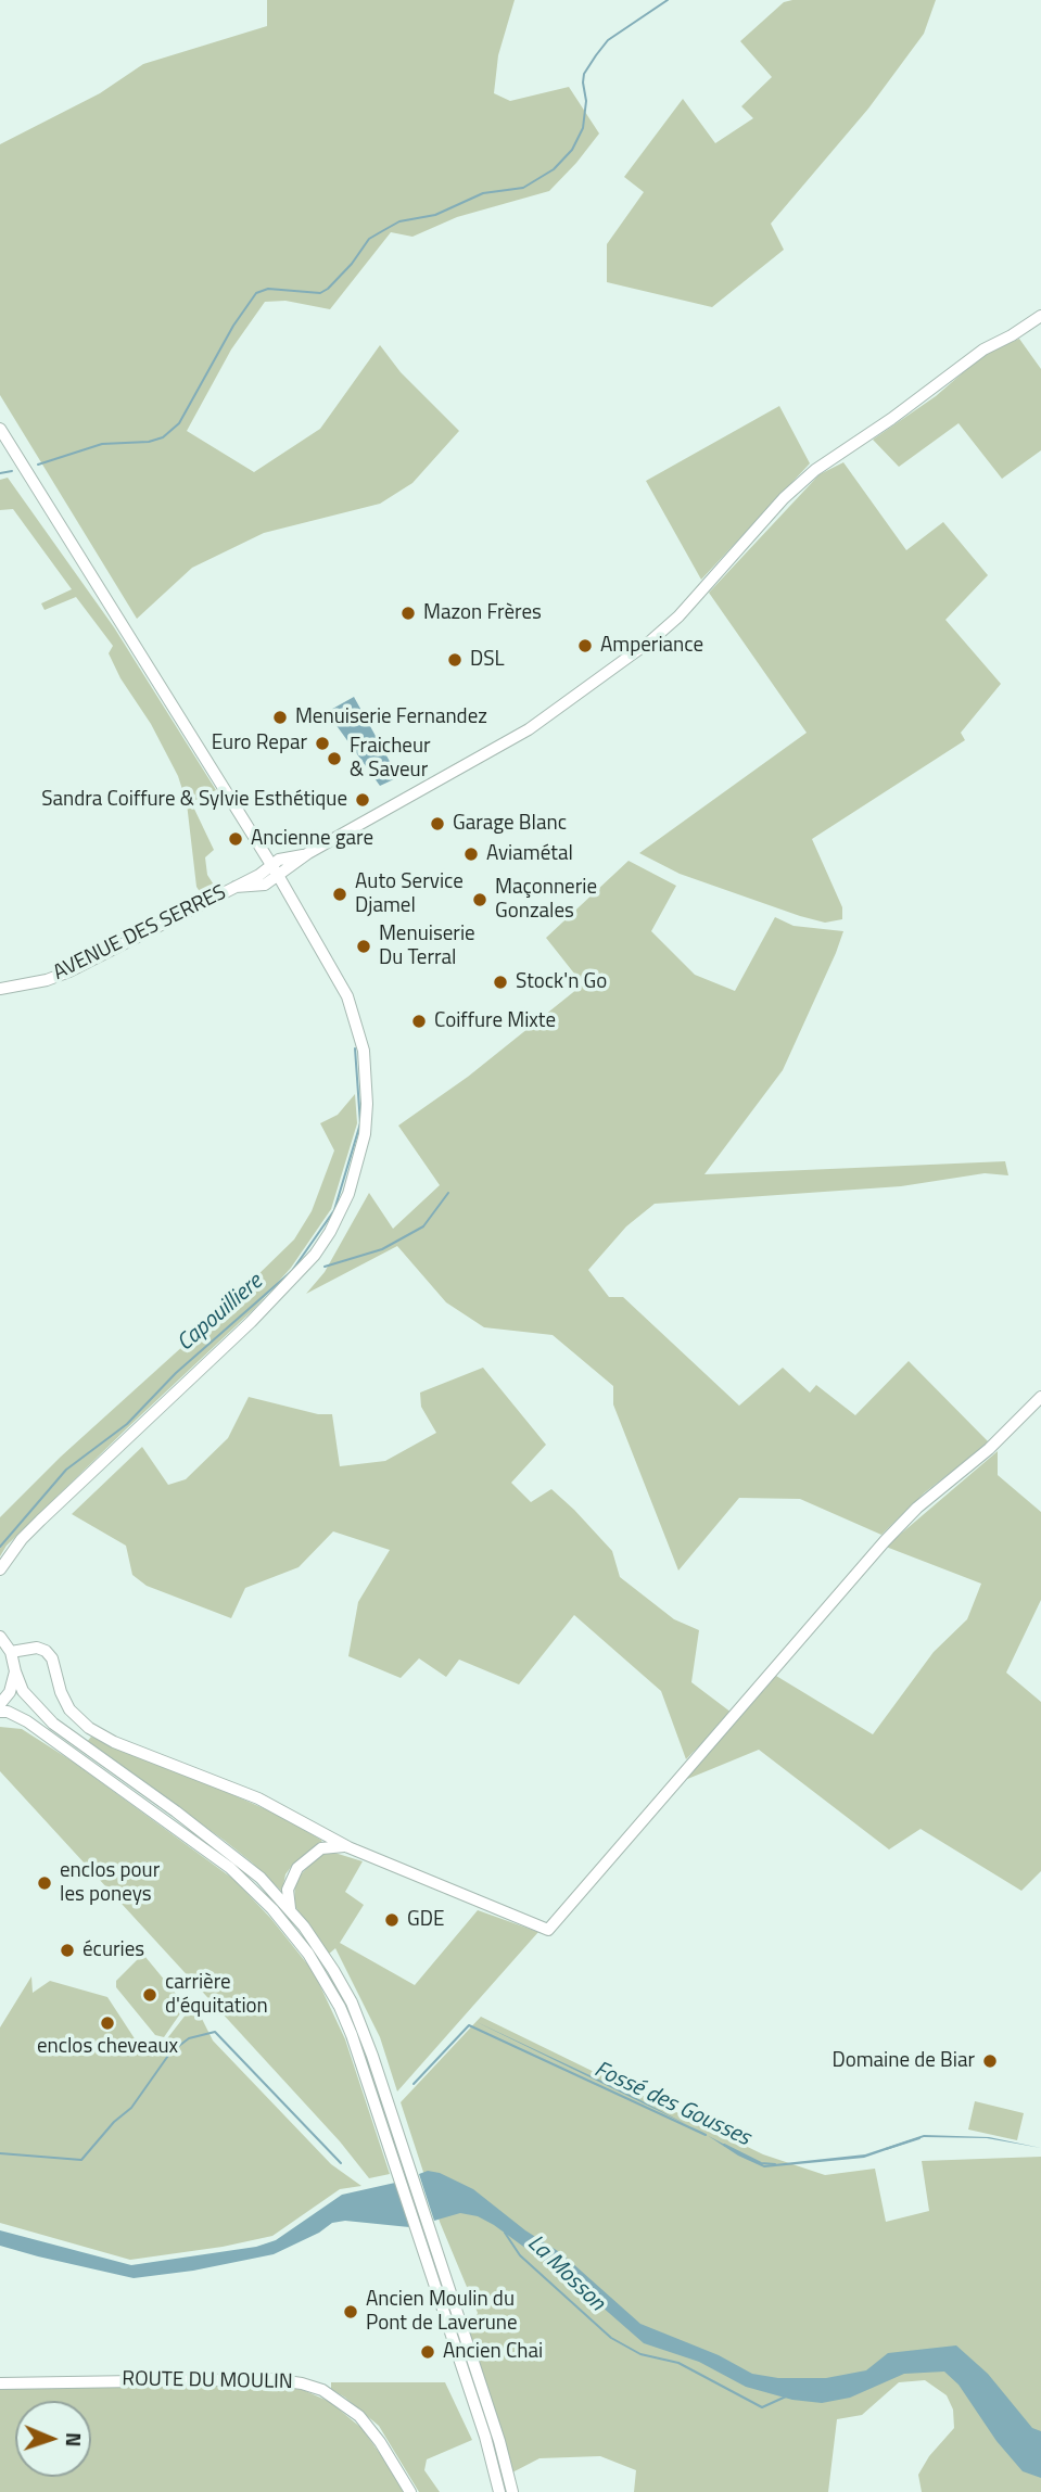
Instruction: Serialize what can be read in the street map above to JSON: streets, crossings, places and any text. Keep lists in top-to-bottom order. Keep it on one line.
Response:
{"streets":{"main road":["AVENUE DES SERRES","ROUTE DU MOULIN"]},"water":["Capouilliere","Fossé des Gousses","La Mosson"],"places":["Mazon Frères","Amperiance","DSL","Menuiserie Fernandez","Euro Repar","Fraicheur & Saveur","Sandra Coiffure & Sylvie Esthétique","Garage Blanc","Ancienne gare","Aviamétal","Auto Service Djamel","Maçonnerie Gonzales","Menuiserie Du Terral","Stock'n Go","Coiffure Mixte","enclos pour les poneys","GDE","écuries","carrière d'équitation","enclos cheveaux","Domaine de Biar","Ancien Moulin du Pont de Laverune","Ancien Chai"],"north":"right"}
